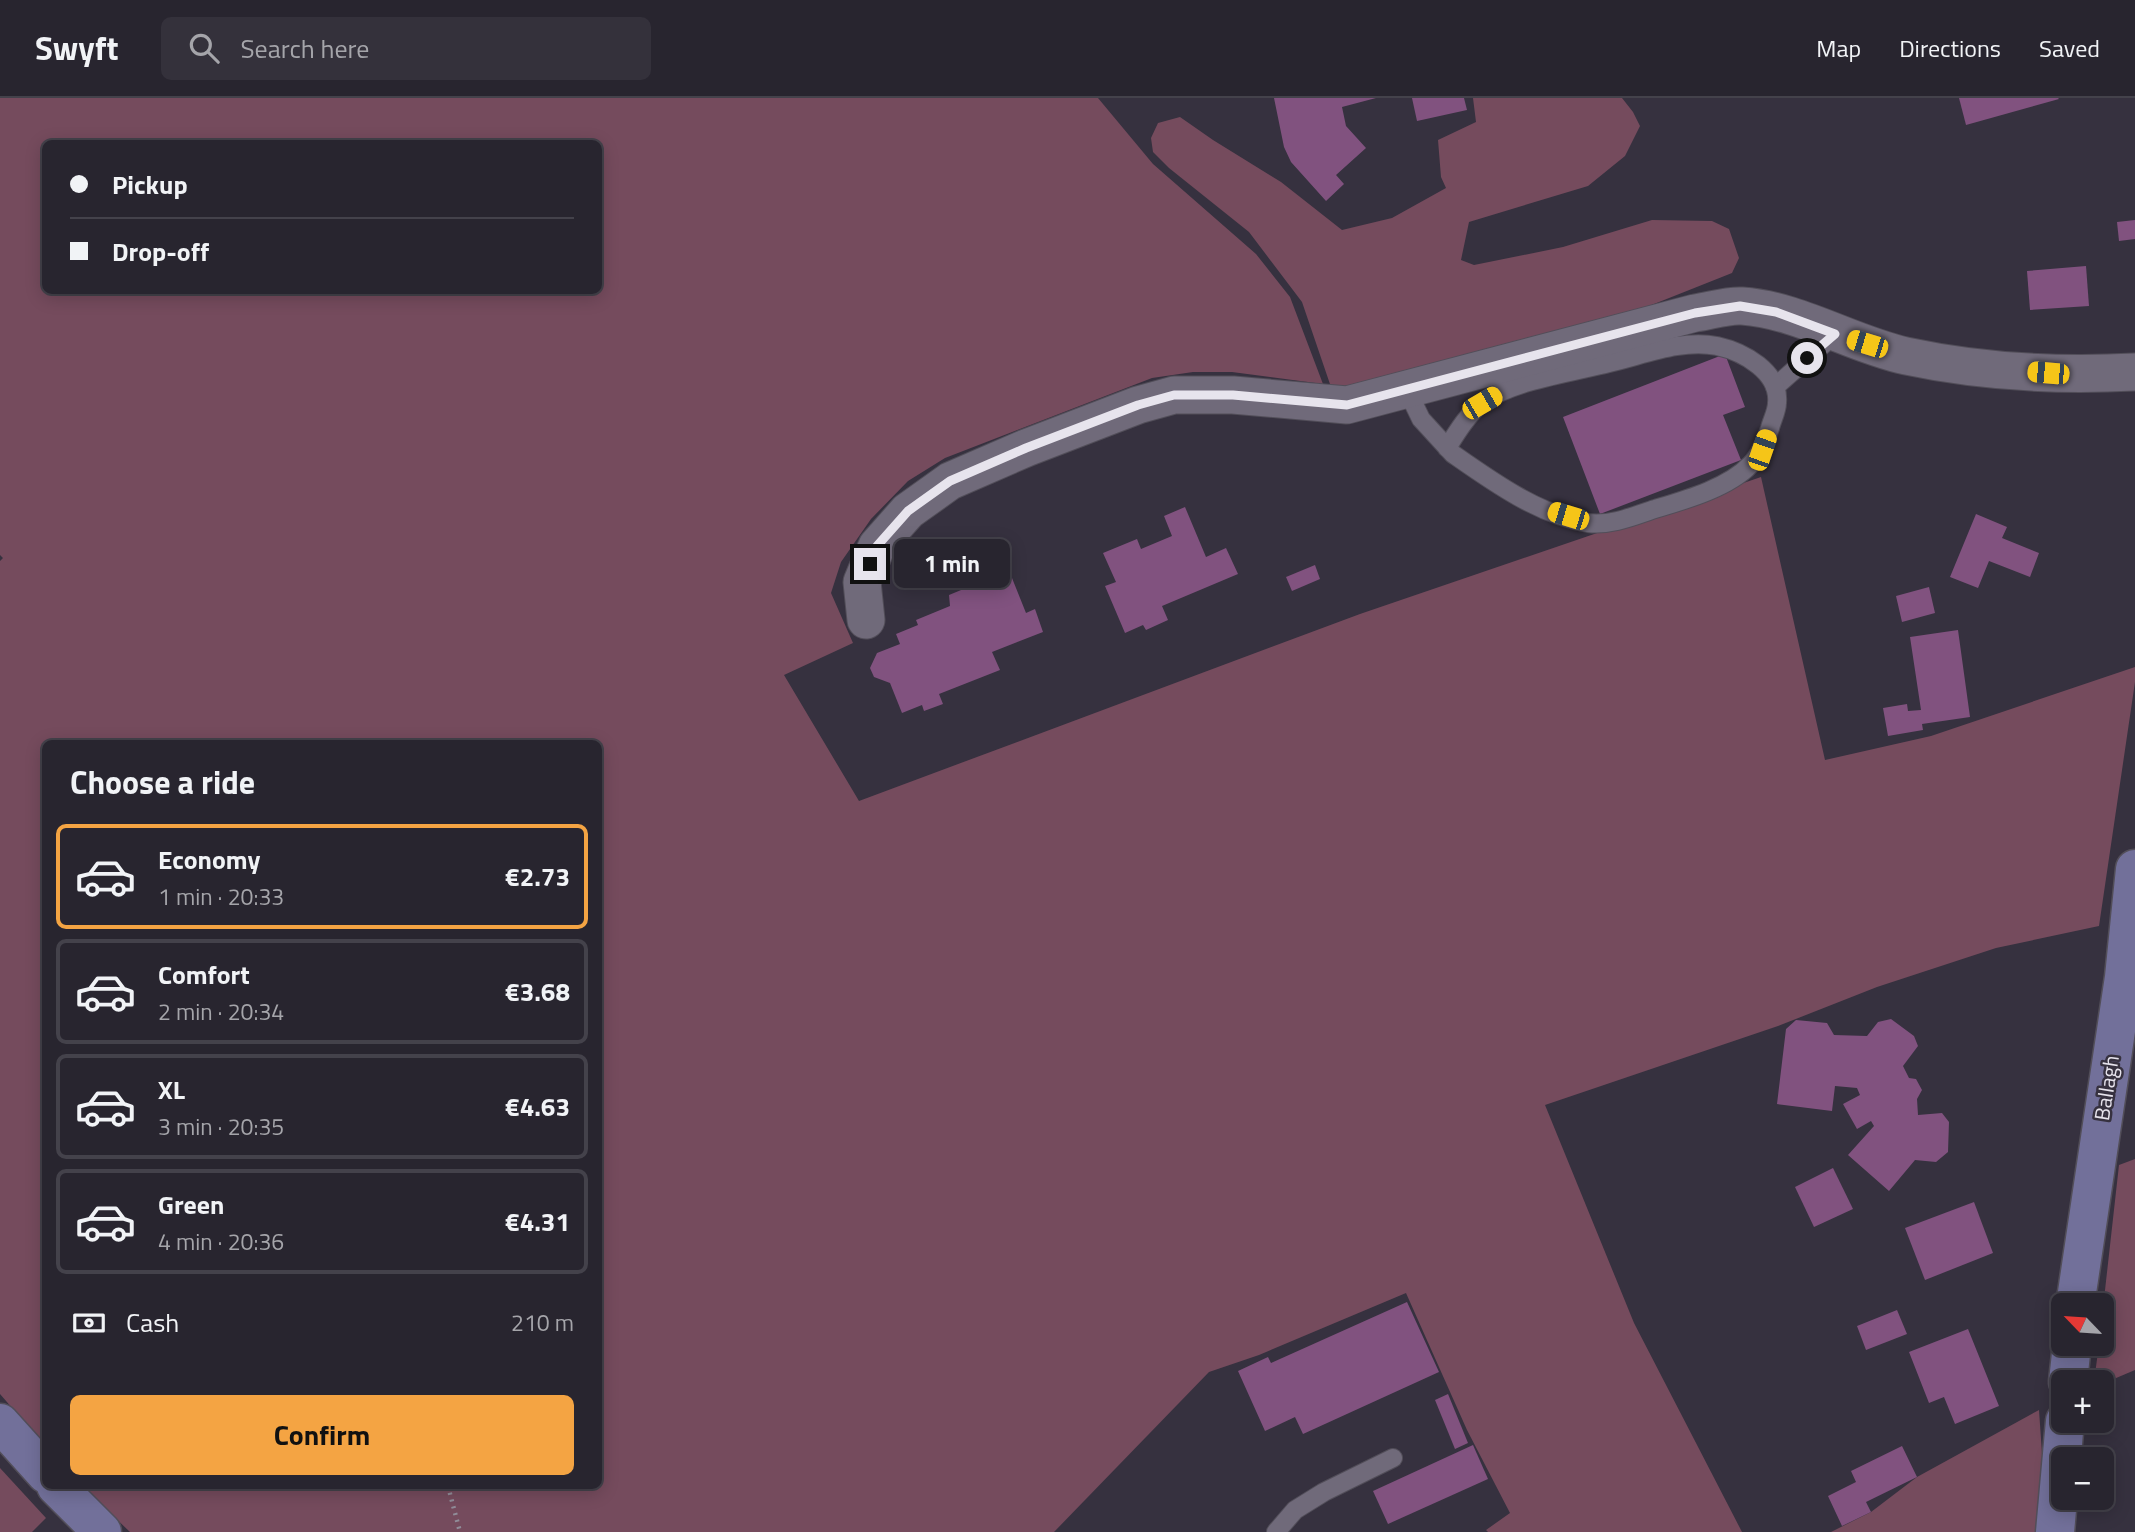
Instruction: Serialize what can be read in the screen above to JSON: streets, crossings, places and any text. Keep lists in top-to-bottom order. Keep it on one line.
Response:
{"streets":{"street":["Ballagh"]},"north":"top left","page":{"header":"Swyft","search":"Search here","nav":["Map","Directions","Saved"],"banner":["Pickup","Drop-off"],"bubble":"1 min","heading":"Choose a ride","list":[{"name":"Economy","note":"1 min · 20:33","value":"€2.73"},{"name":"Comfort","note":"2 min · 20:34","value":"€3.68"},{"name":"XL","note":"3 min · 20:35","value":"€4.63"},{"name":"Green","note":"4 min · 20:36","value":"€4.31"}],"pay":["Cash","210 m"],"map_buttons":["+","−"],"buttons":"Confirm"}}
